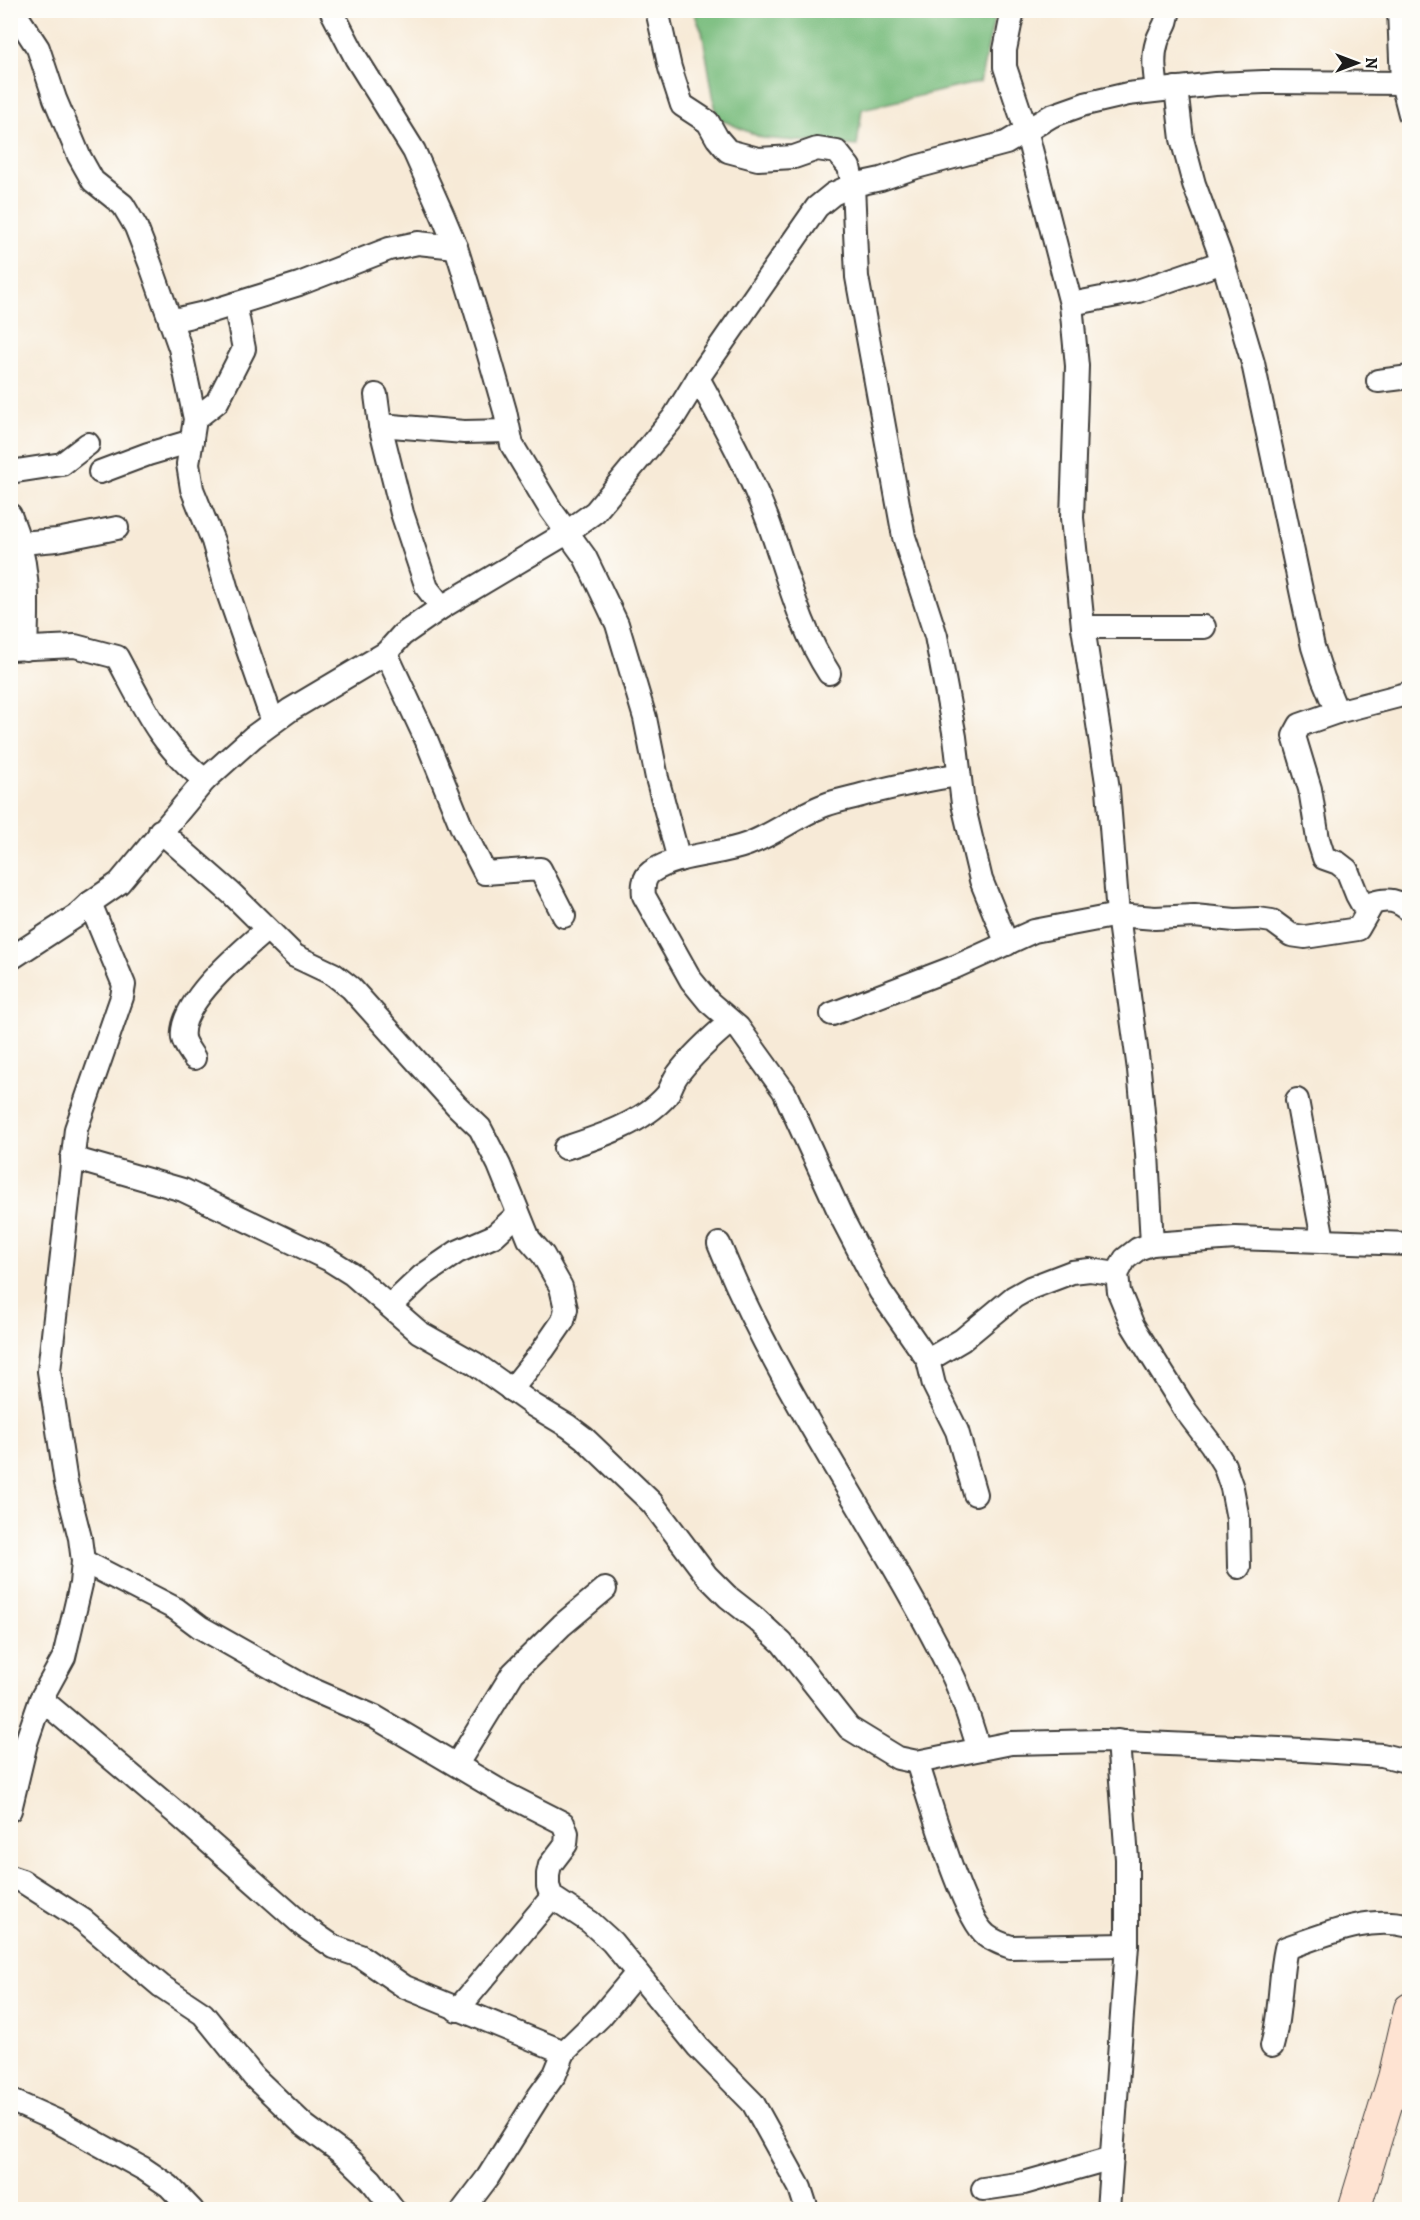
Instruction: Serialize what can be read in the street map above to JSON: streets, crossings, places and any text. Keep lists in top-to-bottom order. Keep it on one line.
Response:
{"north":"right"}
